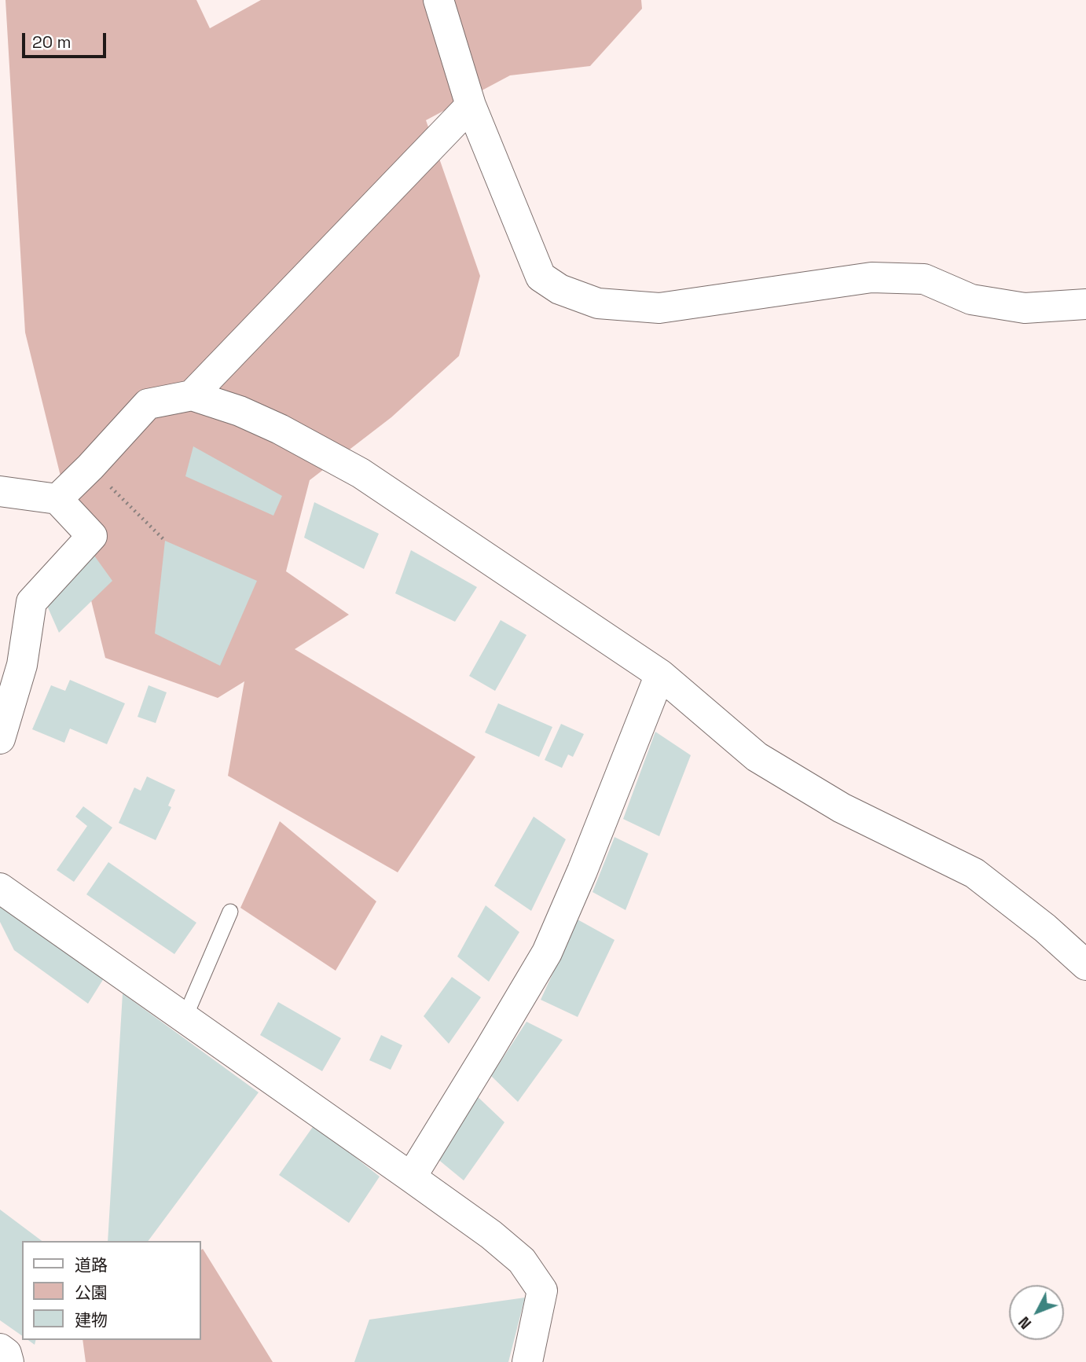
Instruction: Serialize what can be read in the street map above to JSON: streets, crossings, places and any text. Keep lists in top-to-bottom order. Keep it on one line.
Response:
{"legend":["道路","公園","建物"],"scale_bar":"20 m","north":"bottom left"}
